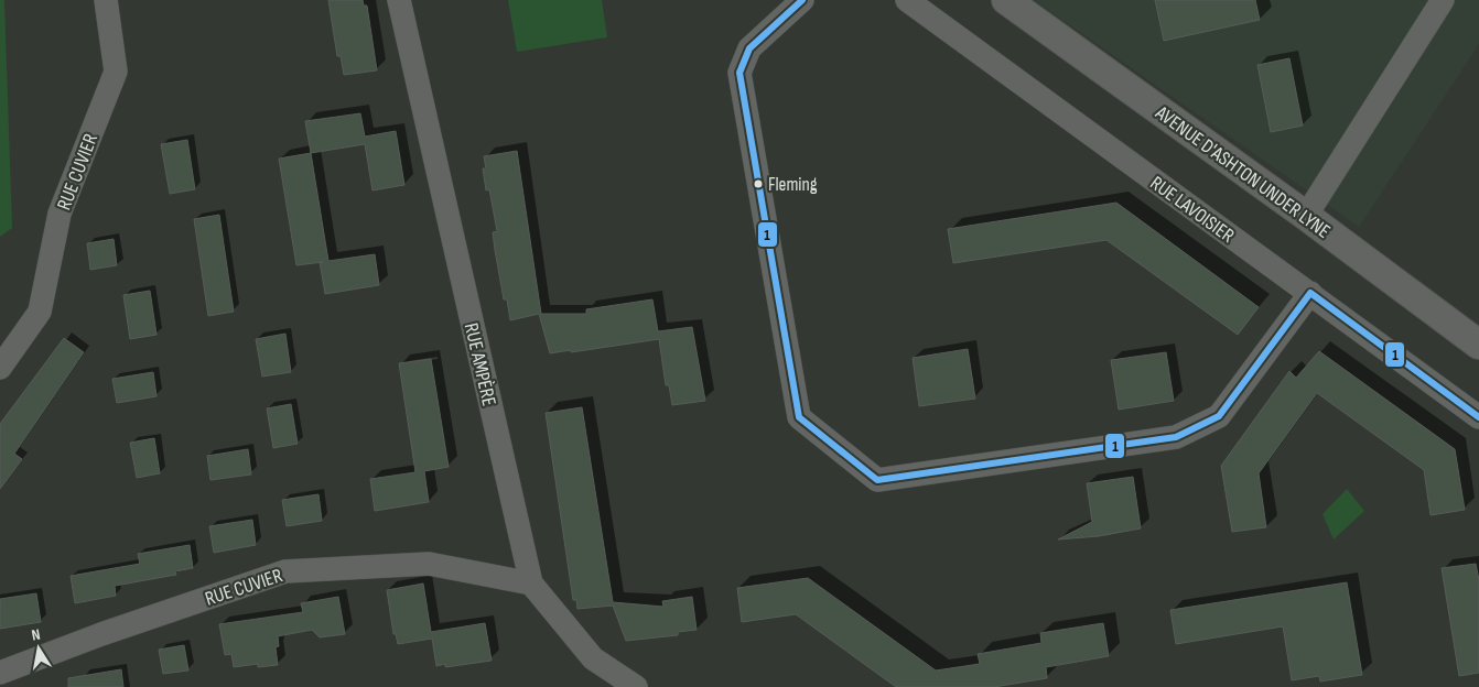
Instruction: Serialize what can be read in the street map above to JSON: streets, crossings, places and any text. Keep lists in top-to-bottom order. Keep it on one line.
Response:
{"streets":{"street":["RUE CUVIER","AVENUE D'ASHTON UNDER LYNE","RUE LAVOISIER","RUE AMPÈRE"]},"crossings":[["RUE CUVIER","RUE AMPÈRE"]],"places":["Fleming"],"lines":["transit line 1"],"north":"top"}
